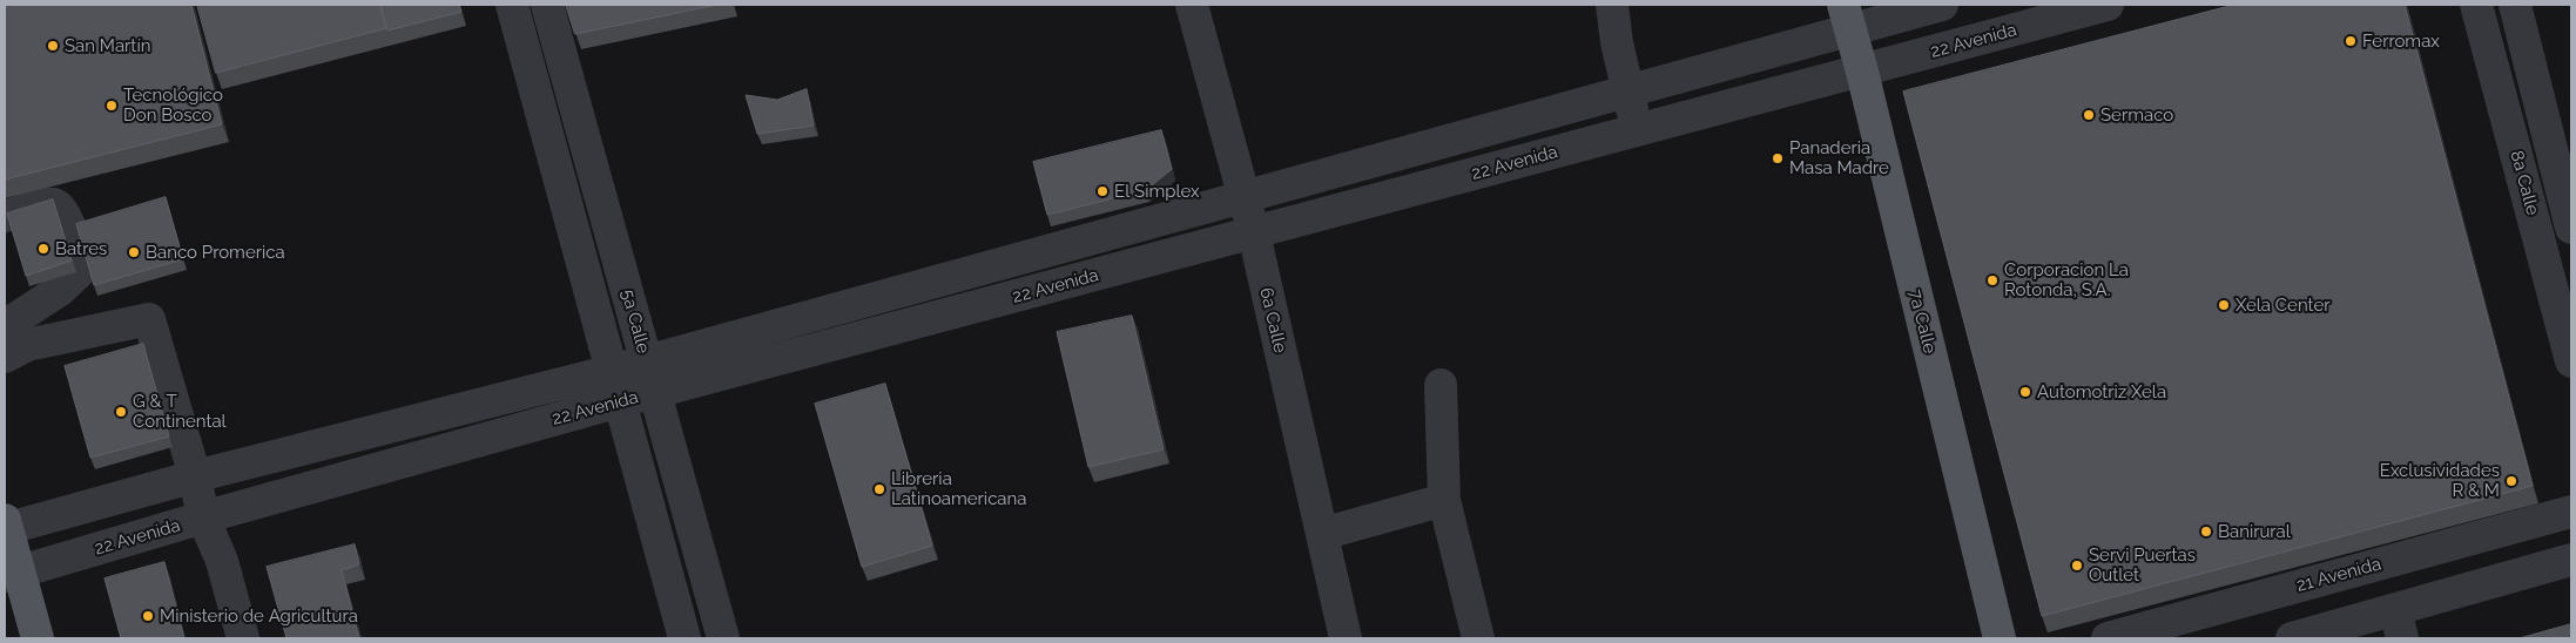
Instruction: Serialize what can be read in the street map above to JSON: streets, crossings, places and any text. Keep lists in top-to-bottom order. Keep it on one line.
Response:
{"streets":{"main road":["7a Calle"],"street":["22 Avenida","8a Calle","6a Calle","5a Calle","21 Avenida"]},"crossings":[["22 Avenida","6a Calle"],["22 Avenida","5a Calle"],["22 Avenida","7a Calle"]],"places":["Ferromax","San Martín","Tecnológico Don Bosco","Sermaco","Panaderia Masa Madre","El Simplex","Batres","Banco Promerica","Corporacion La Rotonda, S.A.","Xela Center","Automotriz Xela","G & T Continental","Exclusividades R & M","Libreria Latinoamericana","Banirural","Servi Puertas Outlet","Ministerio de Agricultura"]}
